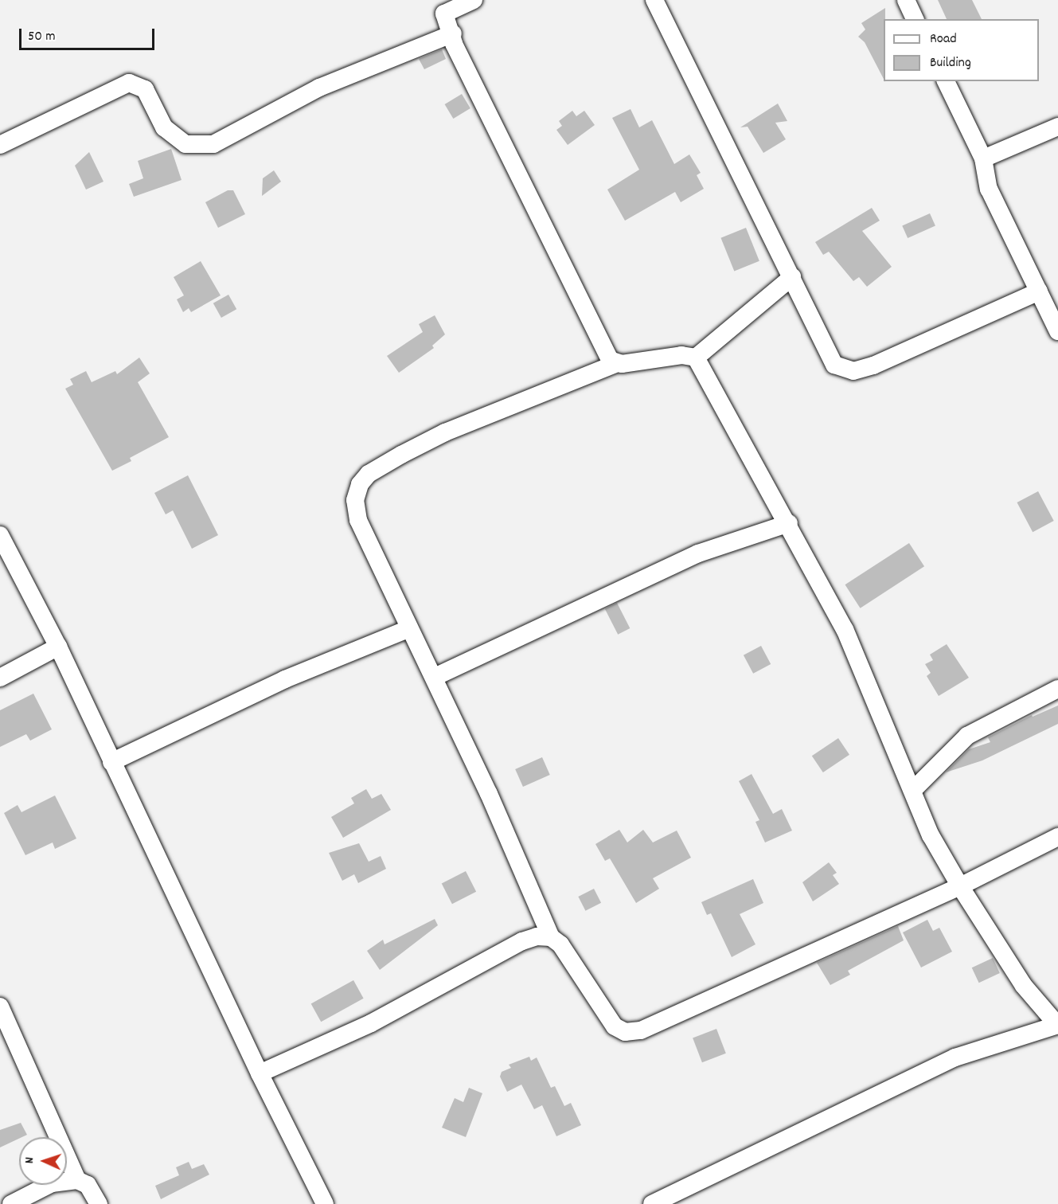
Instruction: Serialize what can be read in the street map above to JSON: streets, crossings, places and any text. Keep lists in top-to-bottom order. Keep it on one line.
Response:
{"legend":["Road","Building"],"scale_bar":"50 m","north":"left"}
